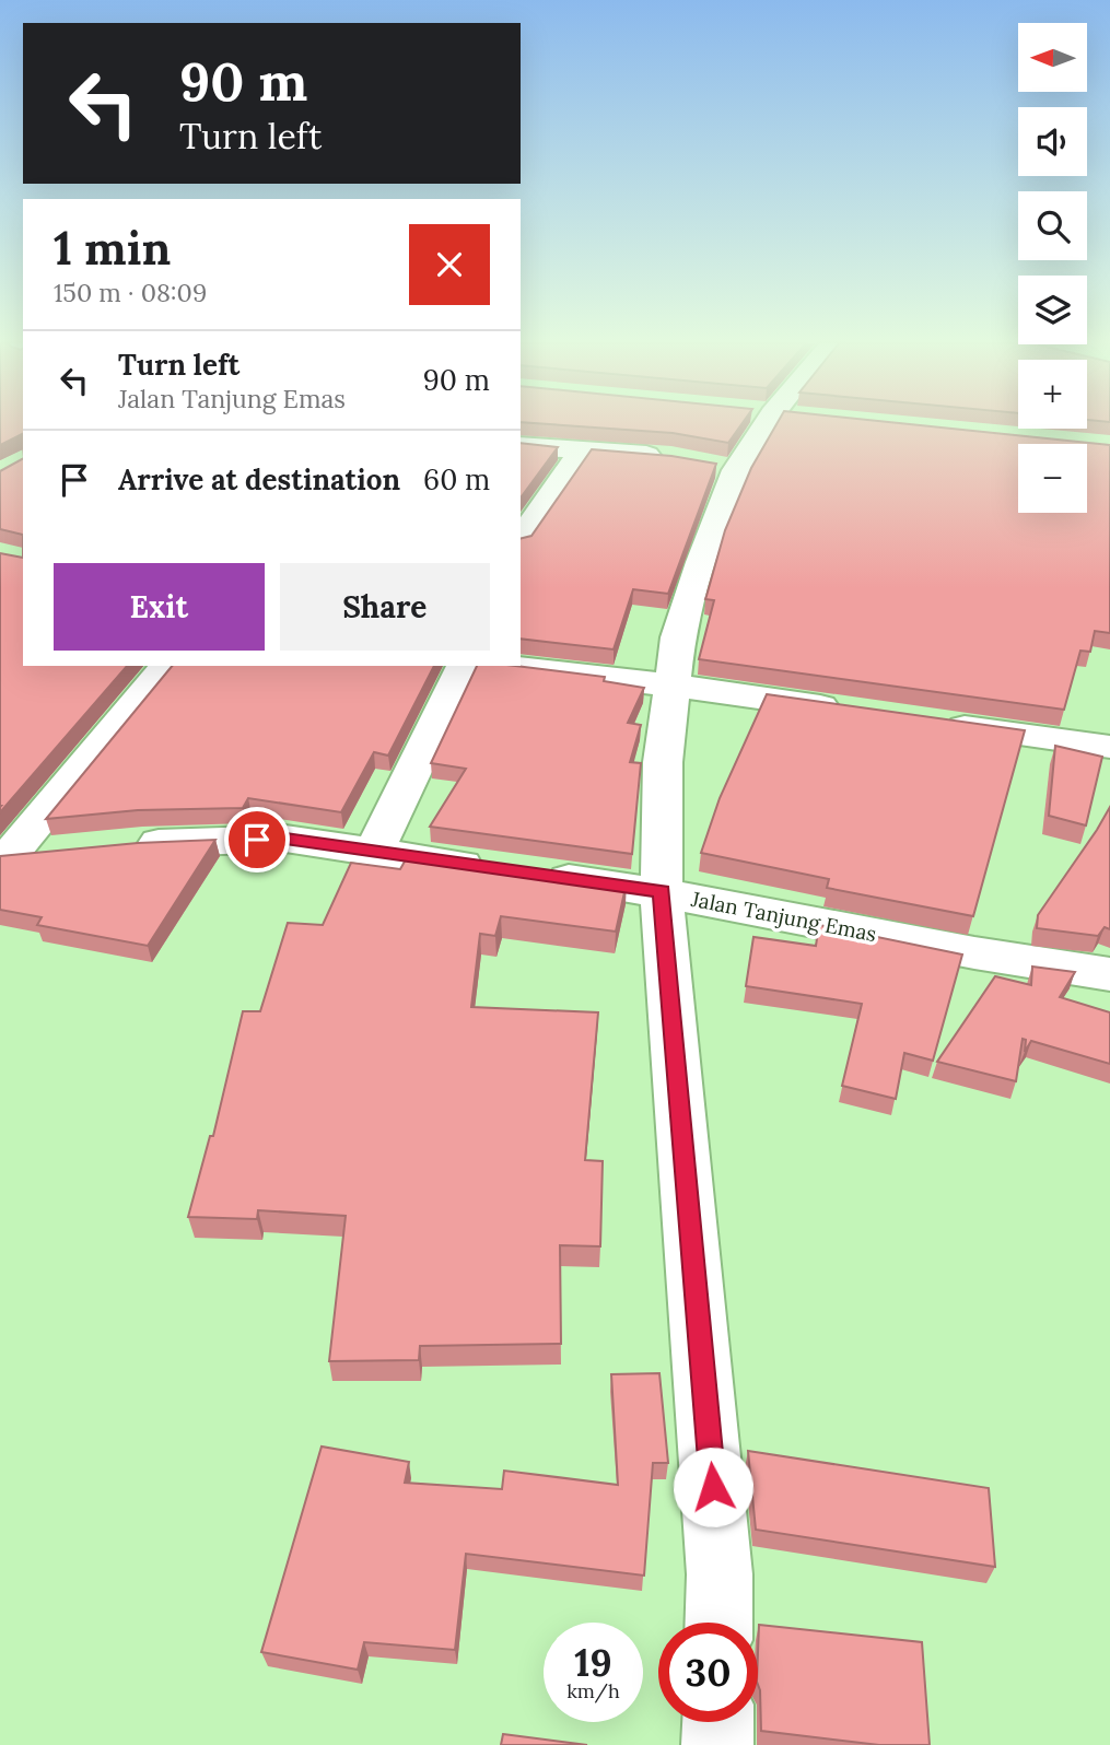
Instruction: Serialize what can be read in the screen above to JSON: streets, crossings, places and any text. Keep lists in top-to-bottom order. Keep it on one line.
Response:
{"streets":{"street":["Jalan Tanjung Emas"]},"north":"left","page":{"map_buttons":["+","−"],"turn":["90 m","Turn left"],"heading":["1 min","150 m · 08:09"],"list":[{"name":"Turn left","note":"Jalan Tanjung Emas","value":"90 m"},{"name":"Arrive at destination","value":"60 m"}],"buttons":["Exit","Share"],"speed":"19 km/h","limit":"30"}}
